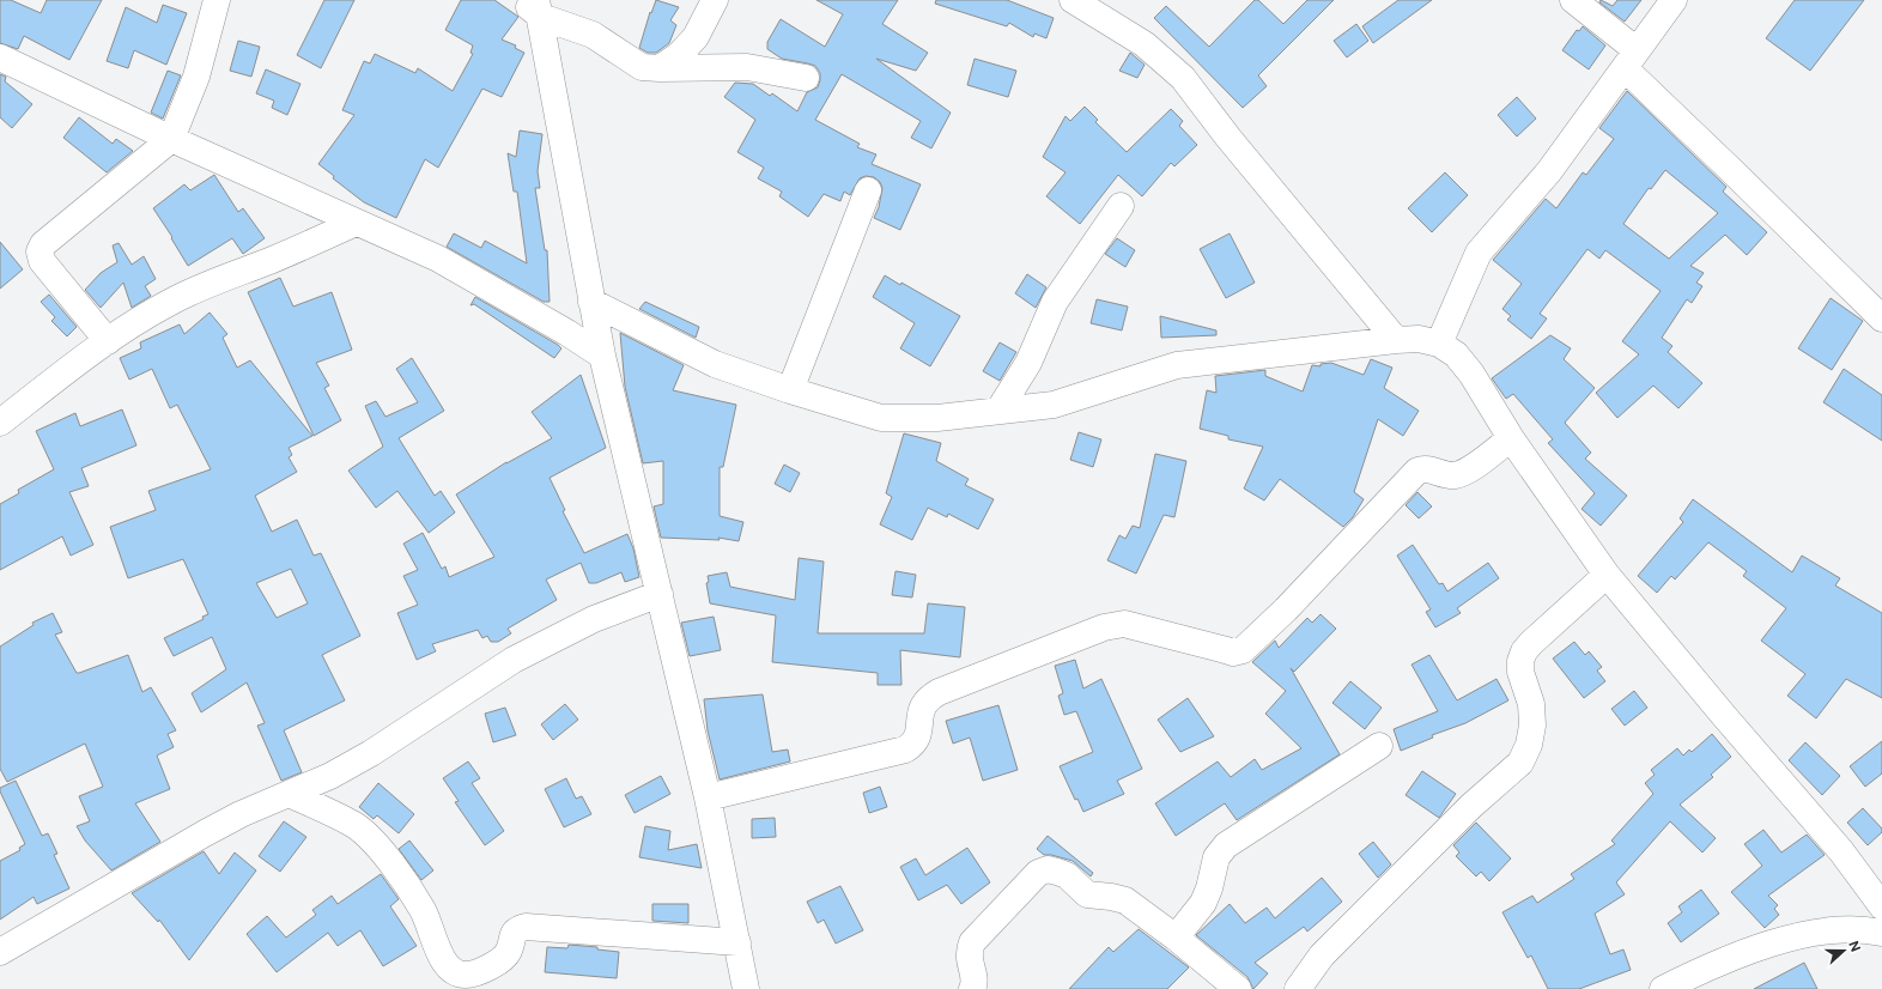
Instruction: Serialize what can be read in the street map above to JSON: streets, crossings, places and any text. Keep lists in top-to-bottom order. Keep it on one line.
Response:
{"north":"right"}
